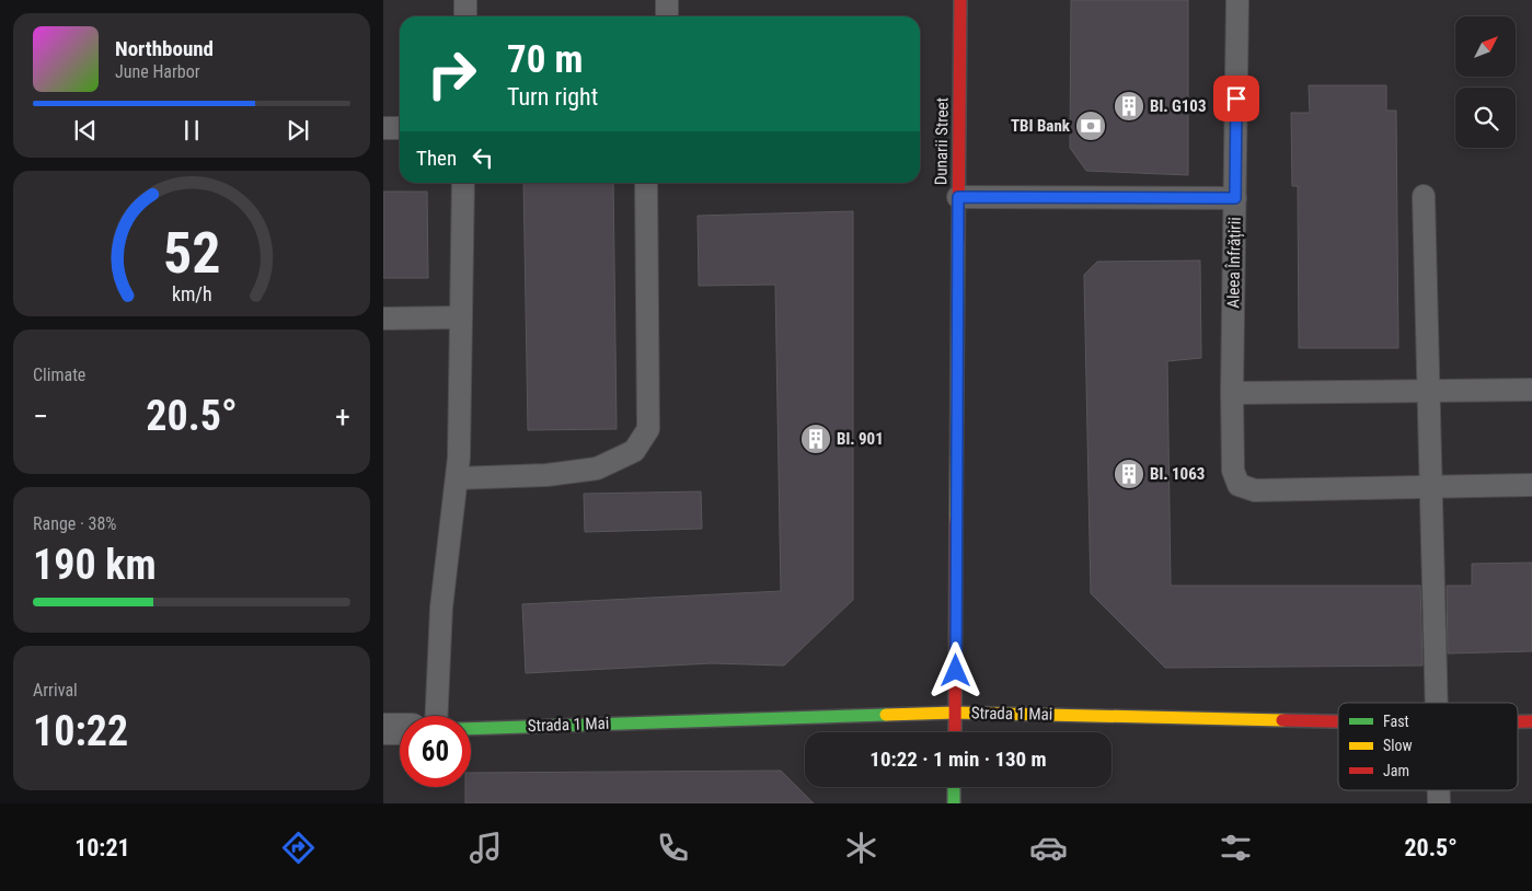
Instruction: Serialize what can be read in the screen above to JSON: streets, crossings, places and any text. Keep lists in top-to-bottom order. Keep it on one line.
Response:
{"streets":{"street":["Dunarii Street","Strada 1 Mai"],"lane":["Aleea Înfrățirii"]},"crossings":[["Dunarii Street","Strada 1 Mai"]],"places":{"building":["Bl. G103","Bl. 901","Bl. 1063"],"bank":["TBI Bank"]},"legend":["Fast","Slow","Jam"],"north":"top right","page":{"turn":["70 m","Turn right"],"song":["Northbound","June Harbor"],"then":"Then","tile":["Climate",["Range · 38%","190 km"],["Arrival","10:22"]],"heat":["−","20.5°","+"],"limit":"60","trip":"10:22 · 1 min · 130 m","tabs":["10:21","20.5°"],"gauge":["52","km/h"]}}
